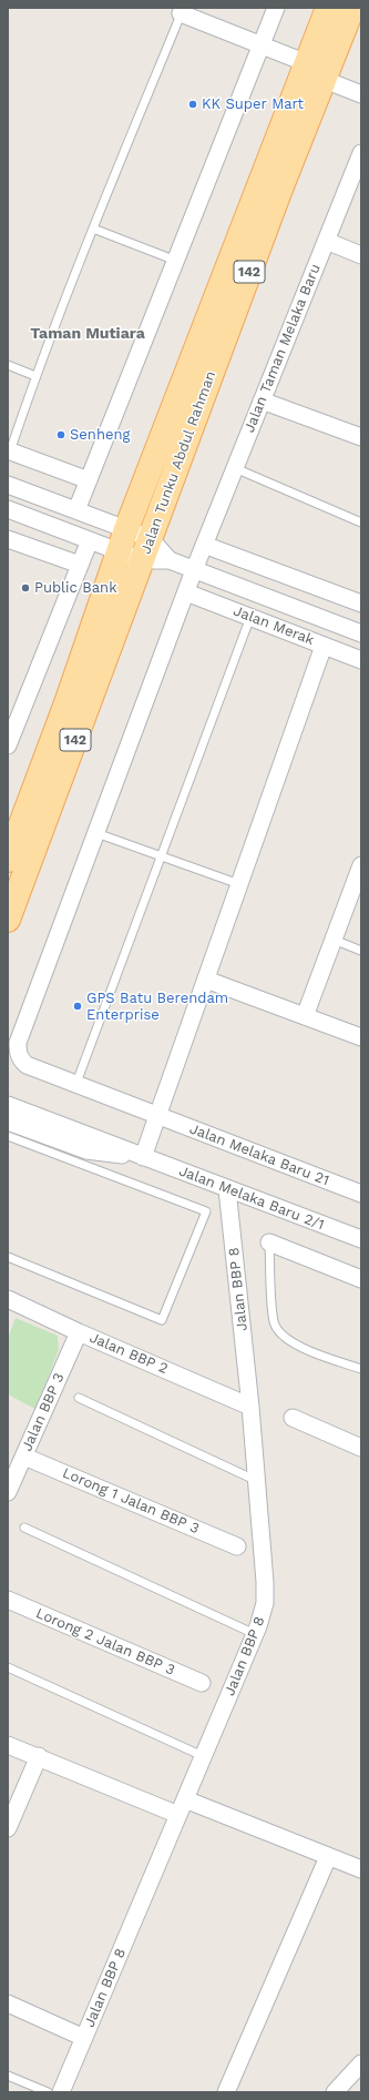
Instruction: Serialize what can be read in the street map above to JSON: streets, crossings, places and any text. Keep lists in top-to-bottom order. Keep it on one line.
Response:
{"streets":{"main road":["142","Jalan Tunku Abdul Rahman"],"street":["Jalan Taman Melaka Baru","Jalan Merak","Jalan Melaka Baru 21","Jalan Melaka Baru 2/1","Jalan BBP 8","Jalan BBP 2","Jalan BBP 3","Lorong 1 Jalan BBP 3","Lorong 2 Jalan BBP 3"]},"crossings":[["Jalan Taman Melaka Baru","Jalan Merak"],["Jalan Taman Melaka Baru","Jalan Melaka Baru 21"],["Jalan Melaka Baru 2/1","Jalan BBP 8"],["Jalan BBP 8","Jalan BBP 2"],["Jalan BBP 2","Jalan BBP 3"],["Jalan BBP 3","Lorong 1 Jalan BBP 3"]],"districts":["Taman Mutiara"],"places":["KK Super Mart","Senheng","Public Bank","GPS Batu Berendam Enterprise"]}
